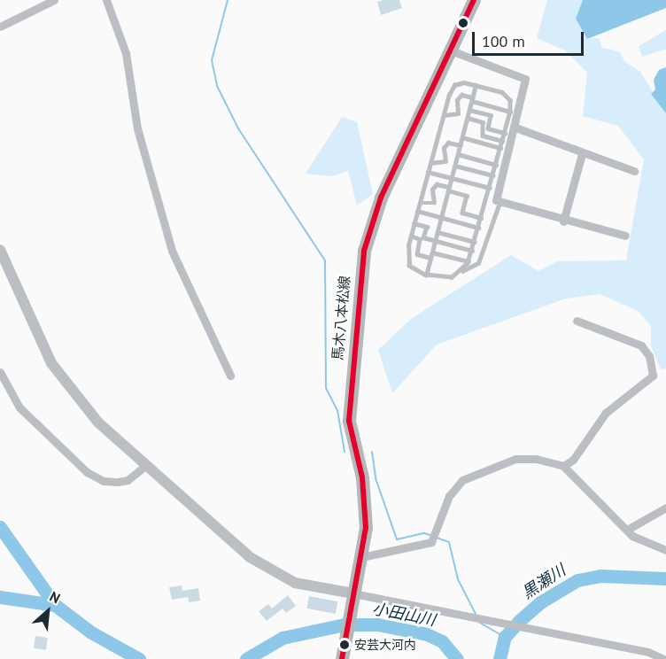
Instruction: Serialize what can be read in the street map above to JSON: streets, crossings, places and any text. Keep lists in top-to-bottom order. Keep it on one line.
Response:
{"streets":{"main road":["馬木八本松線"]},"water":["黒瀬川","小田山川"],"places":["安芸大河内"],"scale_bar":"100 m","north":"top right"}
